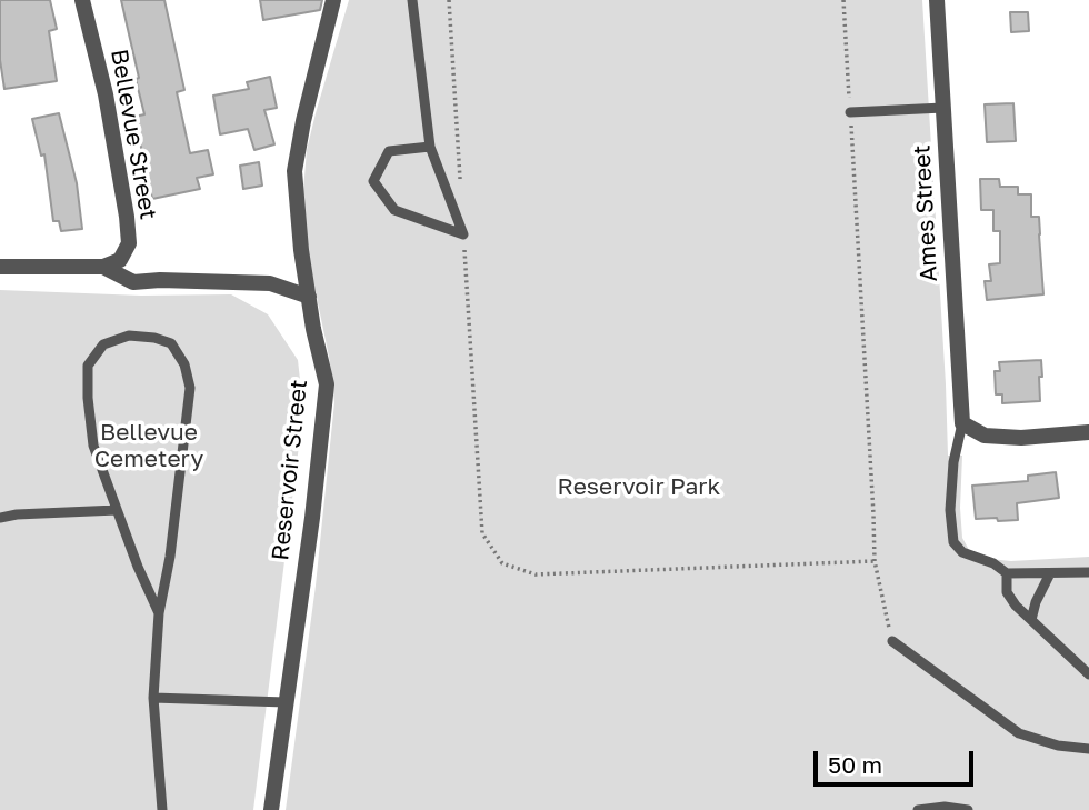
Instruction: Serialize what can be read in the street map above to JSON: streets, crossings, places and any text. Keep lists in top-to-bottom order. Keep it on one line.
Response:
{"streets":{"street":["Bellevue Street","Ames Street","Reservoir Street"]},"parks":["Bellevue Cemetery","Reservoir Park"],"scale_bar":"50 m"}
